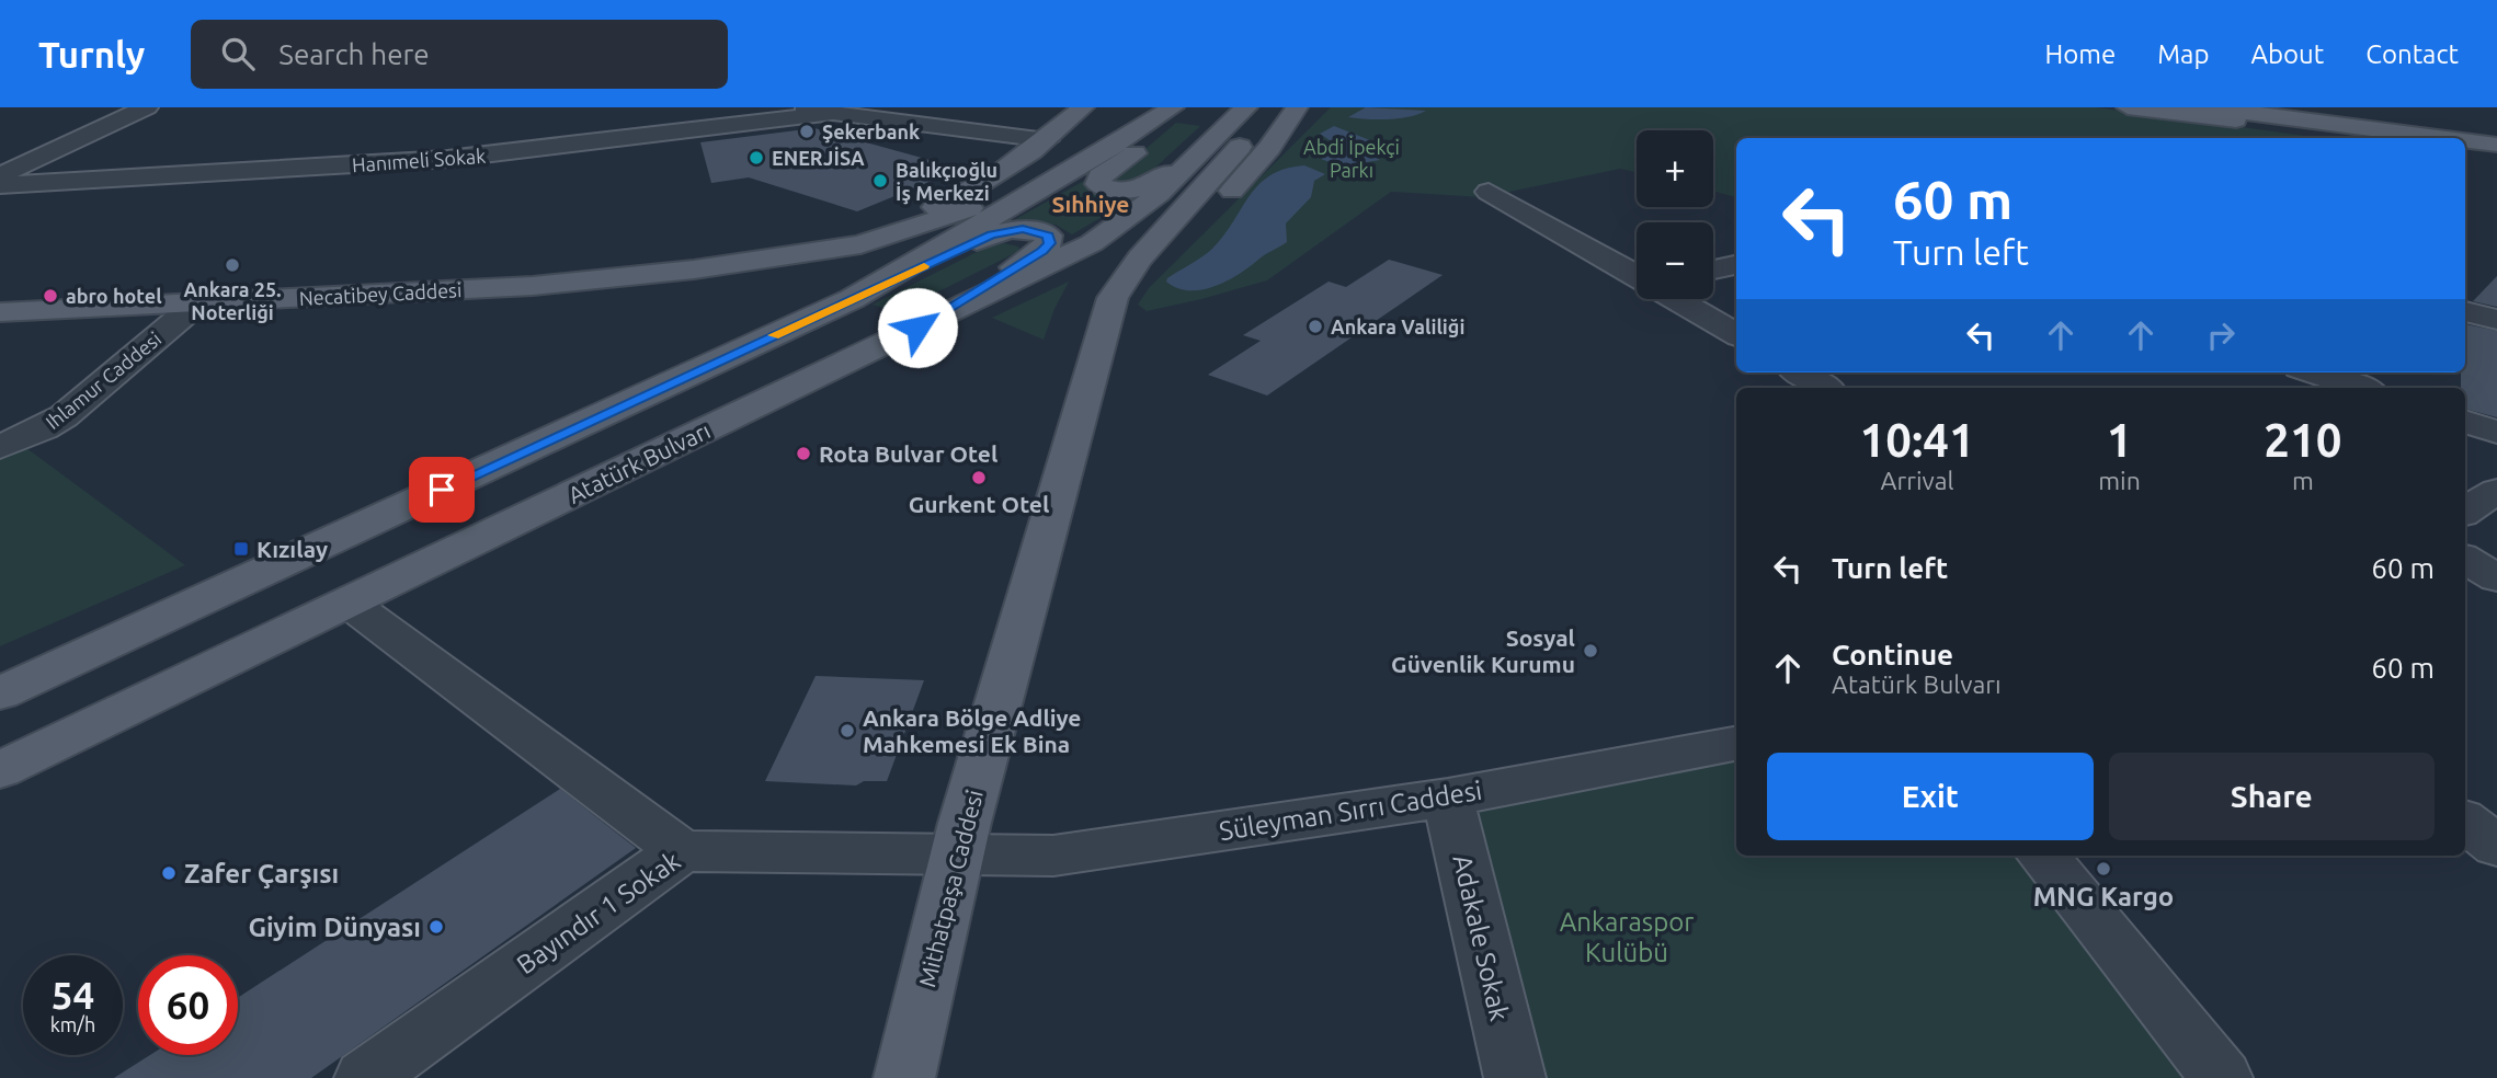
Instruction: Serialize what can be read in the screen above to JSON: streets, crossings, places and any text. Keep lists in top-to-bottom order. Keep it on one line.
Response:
{"streets":{"main road":["Necatibey Caddesi","Atatürk Bulvarı","Mithatpaşa Caddesi"],"street":["Hanımeli Sokak","Ihlamur Caddesi","Süleyman Sırrı Caddesi","Bayındır 1 Sokak","Adakale Sokak"]},"crossings":[["Necatibey Caddesi","Ihlamur Caddesi"],["Süleyman Sırrı Caddesi","Mithatpaşa Caddesi"],["Süleyman Sırrı Caddesi","Bayındır 1 Sokak"],["Süleyman Sırrı Caddesi","Adakale Sokak"],["Mithatpaşa Caddesi","Bayındır 1 Sokak"]],"districts":["Sıhhiye"],"parks":["Abdi İpekçi Parkı","Ankaraspor Kulübü"],"places":{"other":["Şekerbank","ENERJİSA","Balıkçıoğlu İş Merkezi","Ankara 25. Noterliği","abro hotel","Ankara Valiliği","Rota Bulvar Otel","Gurkent Otel","Sosyal Güvenlik Kurumu","Ankara Bölge Adliye Mahkemesi Ek Bina","MNG Kargo","Zafer Çarşısı","Giyim Dünyası"],"transit":["Kızılay"]},"page":{"header":"Turnly","search":"Search here","nav":["Home","Map","About","Contact"],"map_buttons":["+","−"],"turn":["60 m","Turn left"],"eta":["10:41","Arrival","1","min","210","m"],"list":[{"name":"Turn left","value":"60 m"},{"name":"Continue","note":"Atatürk Bulvarı","value":"60 m"}],"buttons":["Exit","Share"],"speed":"54 km/h","limit":"60"}}
